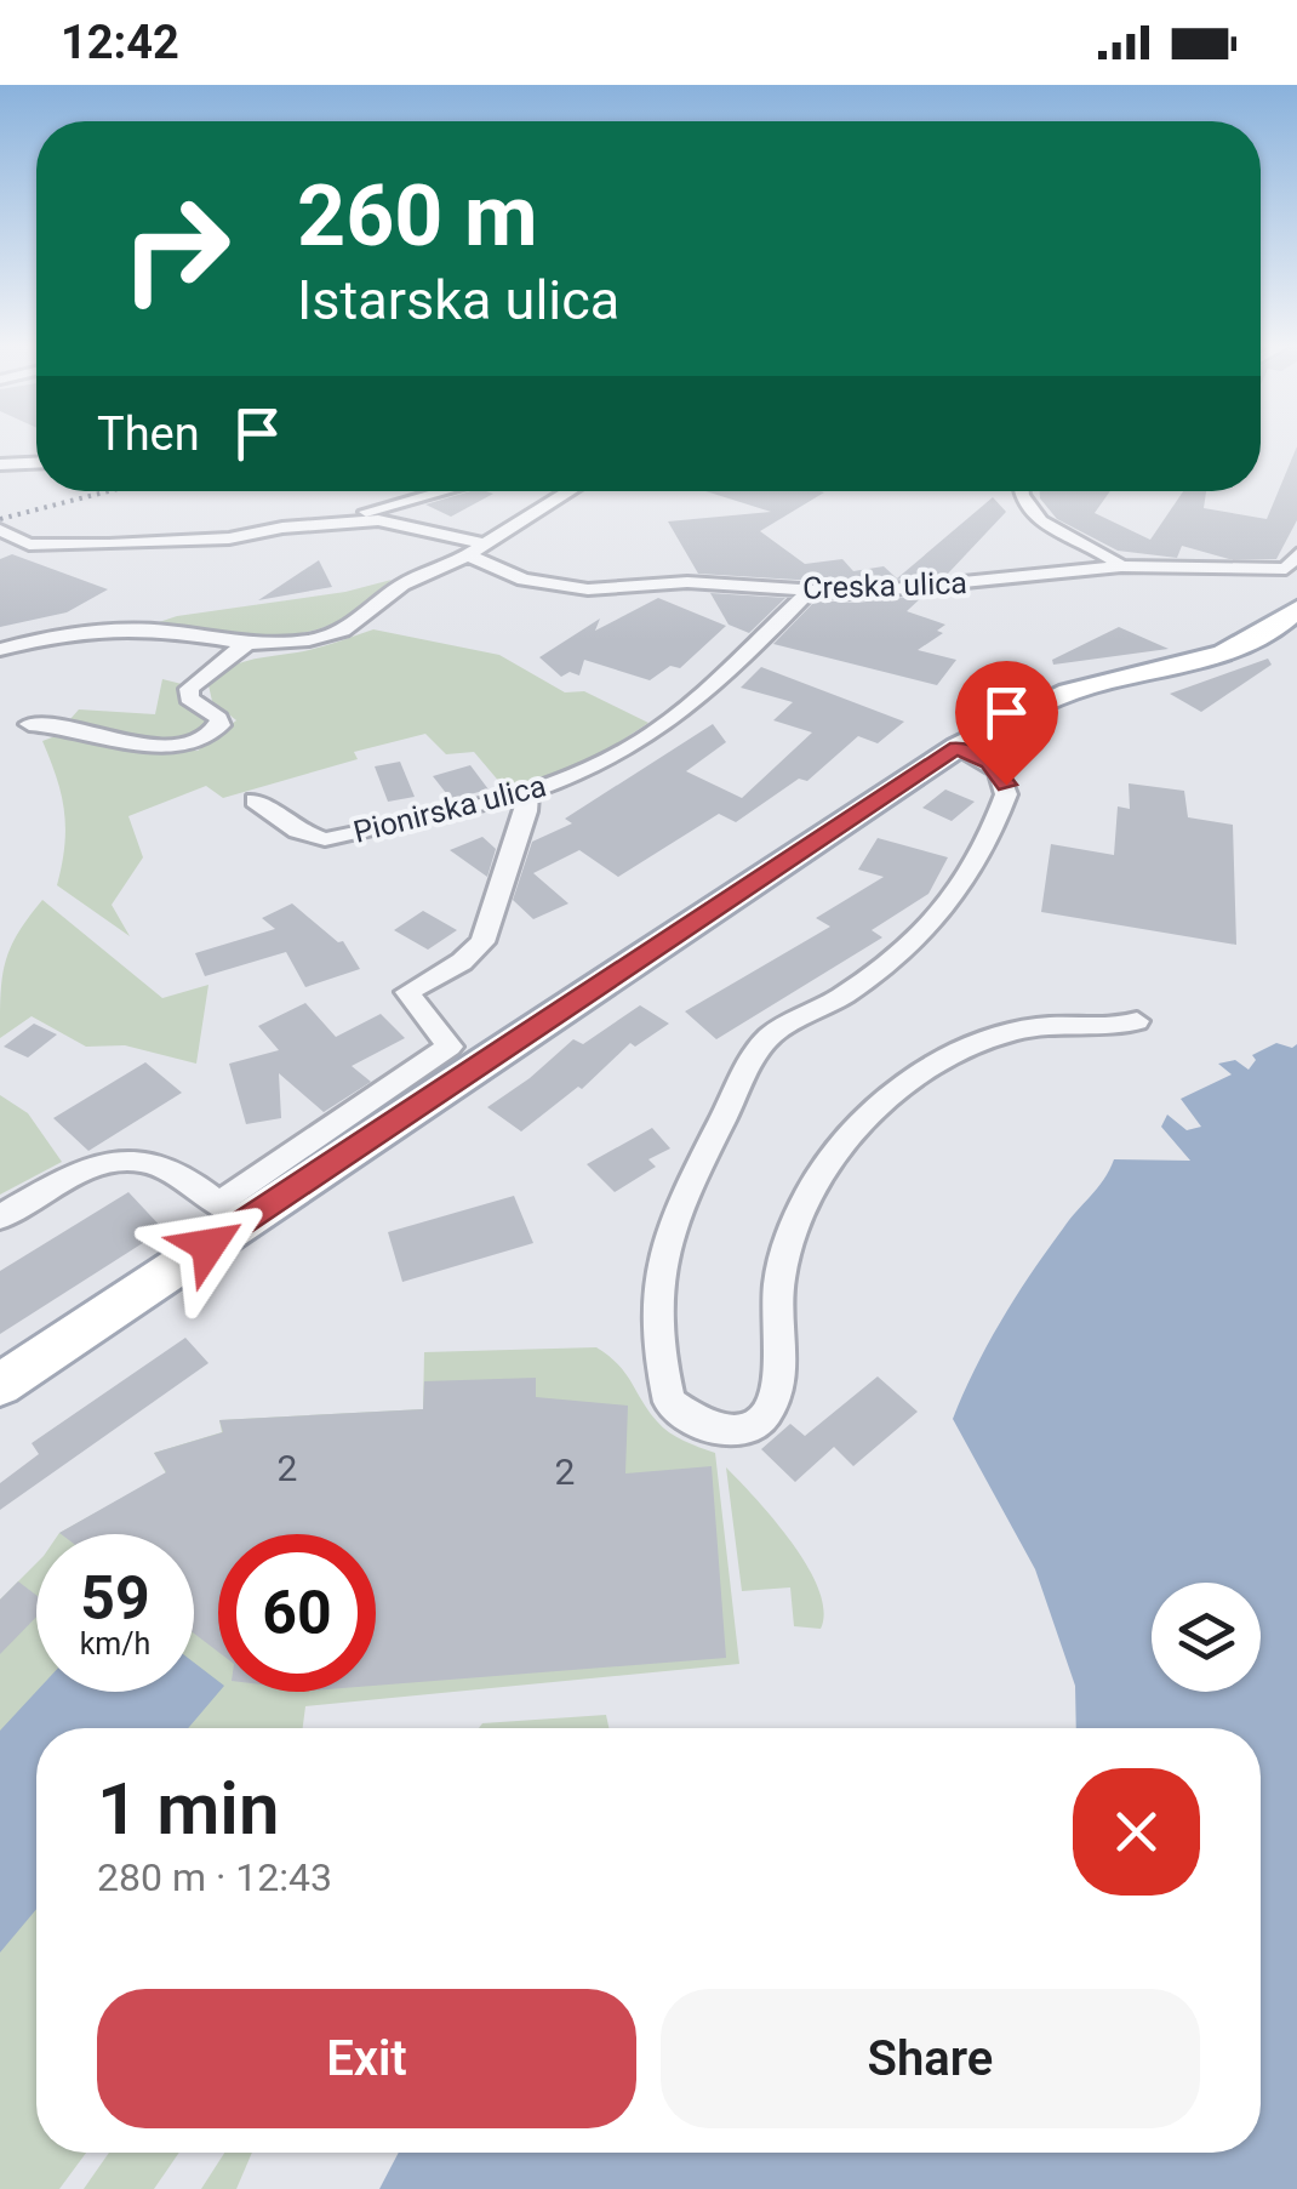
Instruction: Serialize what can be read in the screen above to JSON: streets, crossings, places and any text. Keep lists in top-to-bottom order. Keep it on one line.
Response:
{"streets":{"street":["Creska ulica","Pionirska ulica"]},"crossings":[["Creska ulica","Pionirska ulica"]],"house_numbers":["2","2"],"page":{"status":"12:42","turn":["260 m","Istarska ulica"],"then":"Then","speed":"59 km/h","limit":"60","heading":["1 min","280 m · 12:43"],"buttons":["Exit","Share"]}}
